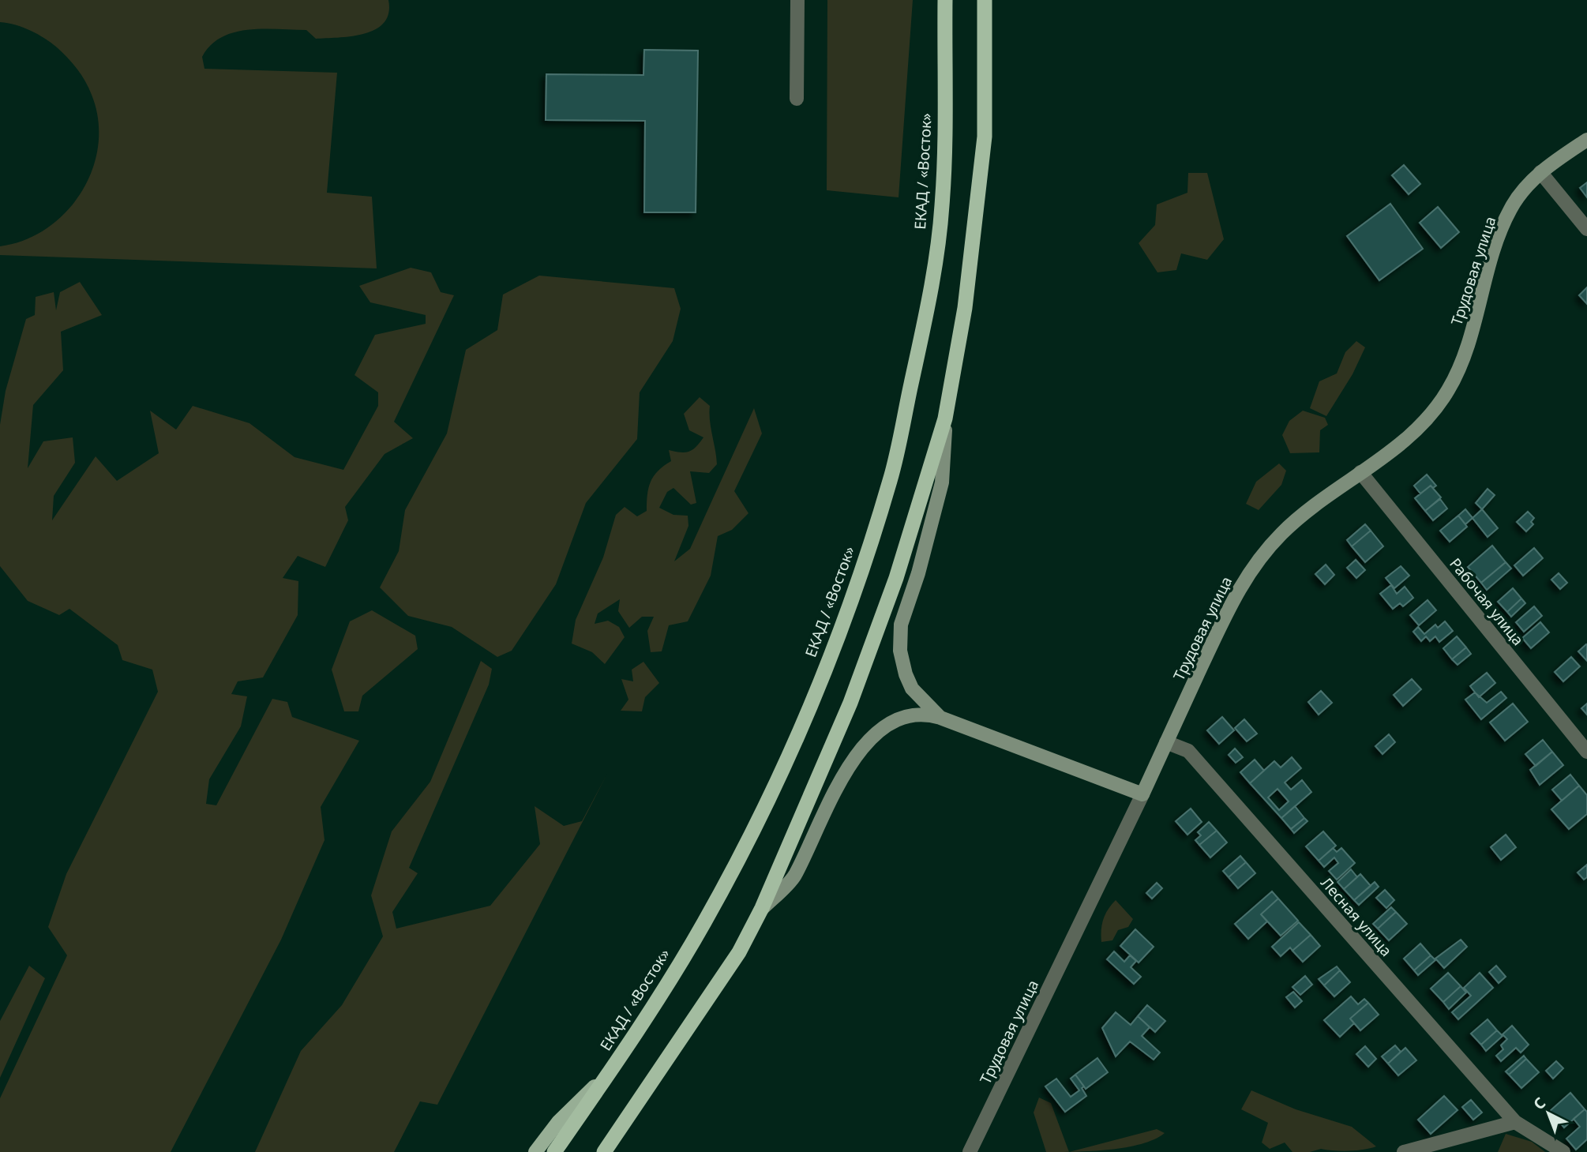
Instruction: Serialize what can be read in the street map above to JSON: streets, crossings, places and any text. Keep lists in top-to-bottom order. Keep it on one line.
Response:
{"streets":{"highway":["ЕКАД / «Восток»"],"main road":["Трудовая улица"],"street":["Рабочая улица","Лесная улица"]},"crossings":[["Трудовая улица","Рабочая улица"],["Трудовая улица","Лесная улица"]],"north":"top left"}
